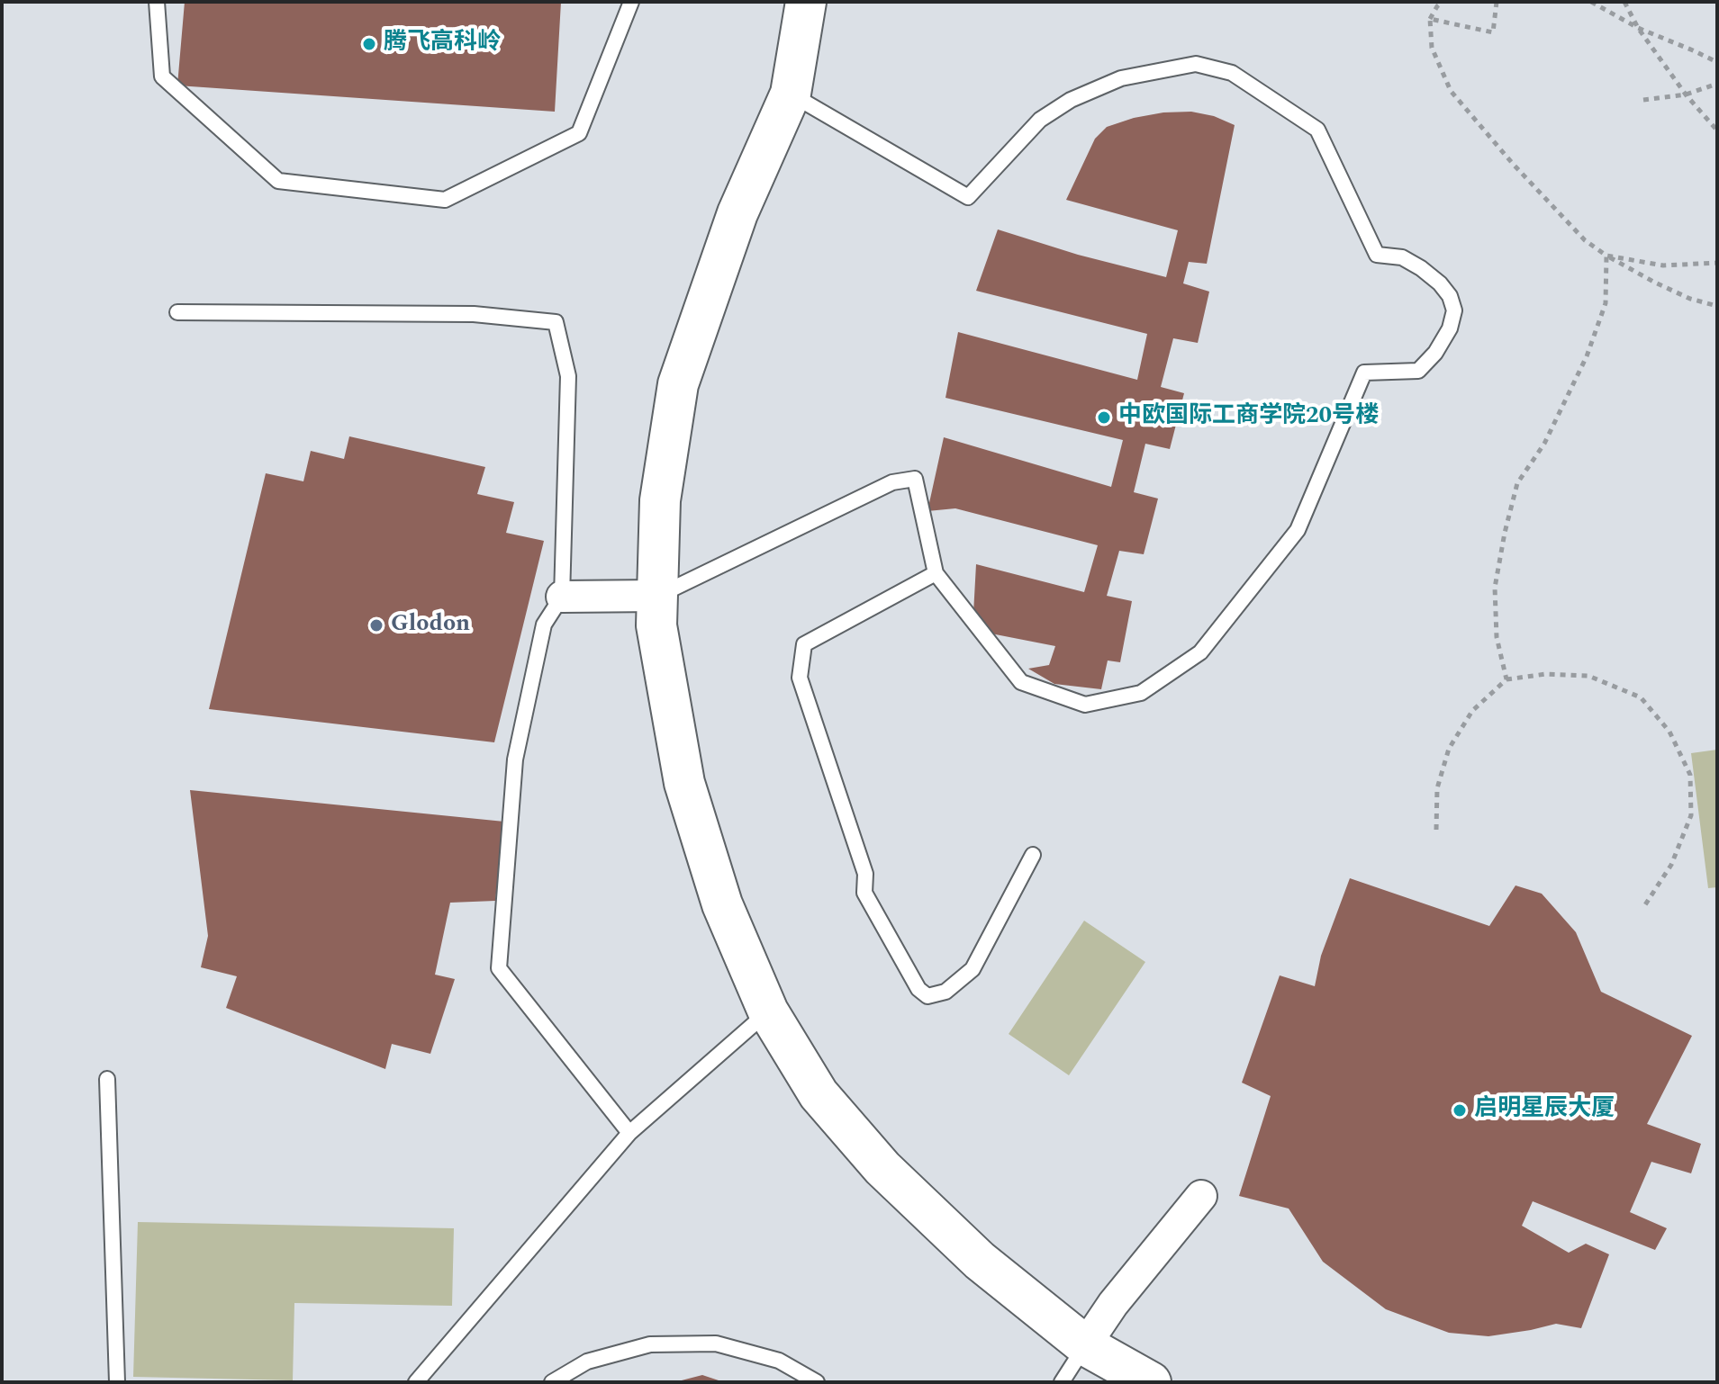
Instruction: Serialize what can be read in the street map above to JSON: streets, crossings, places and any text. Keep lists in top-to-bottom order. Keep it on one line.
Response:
{"places":["腾飞高科岭","中欧国际工商学院20号楼","Glodon","启明星辰大厦"]}
